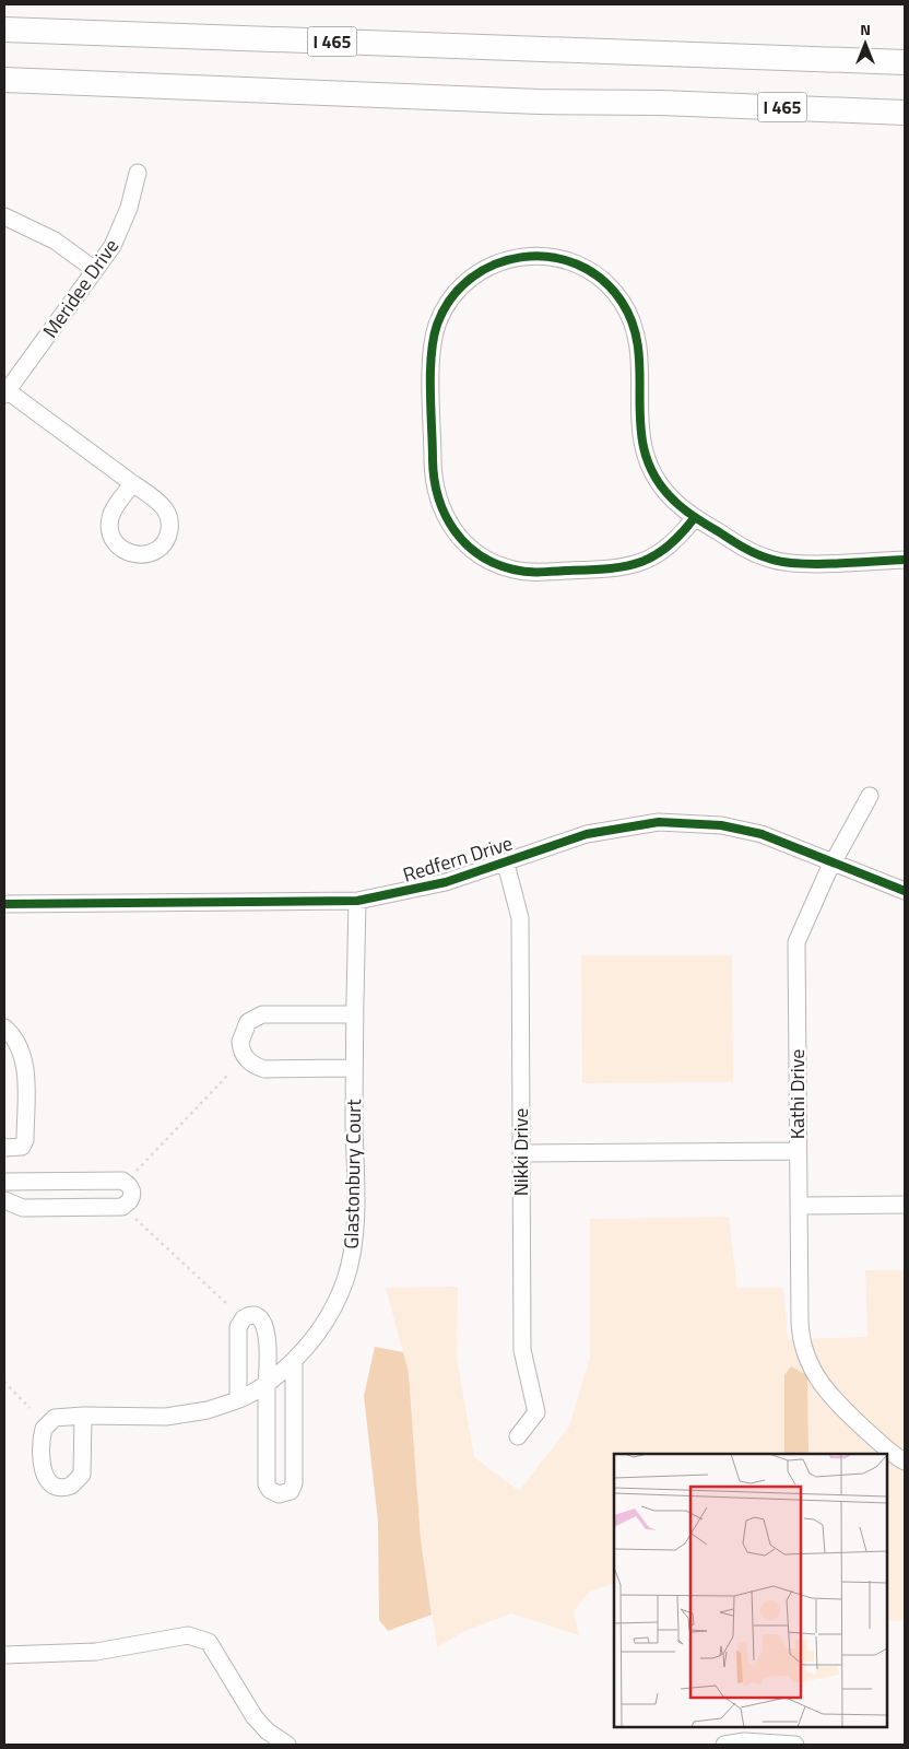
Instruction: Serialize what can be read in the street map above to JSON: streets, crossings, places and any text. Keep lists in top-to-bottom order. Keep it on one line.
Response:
{"streets":{"highway":["I 465"],"street":["Meridee Drive","Redfern Drive","Kathi Drive","Nikki Drive","Glastonbury Court"]},"crossings":[["Redfern Drive","Kathi Drive"],["Redfern Drive","Nikki Drive"],["Redfern Drive","Glastonbury Court"]],"north":"top"}
